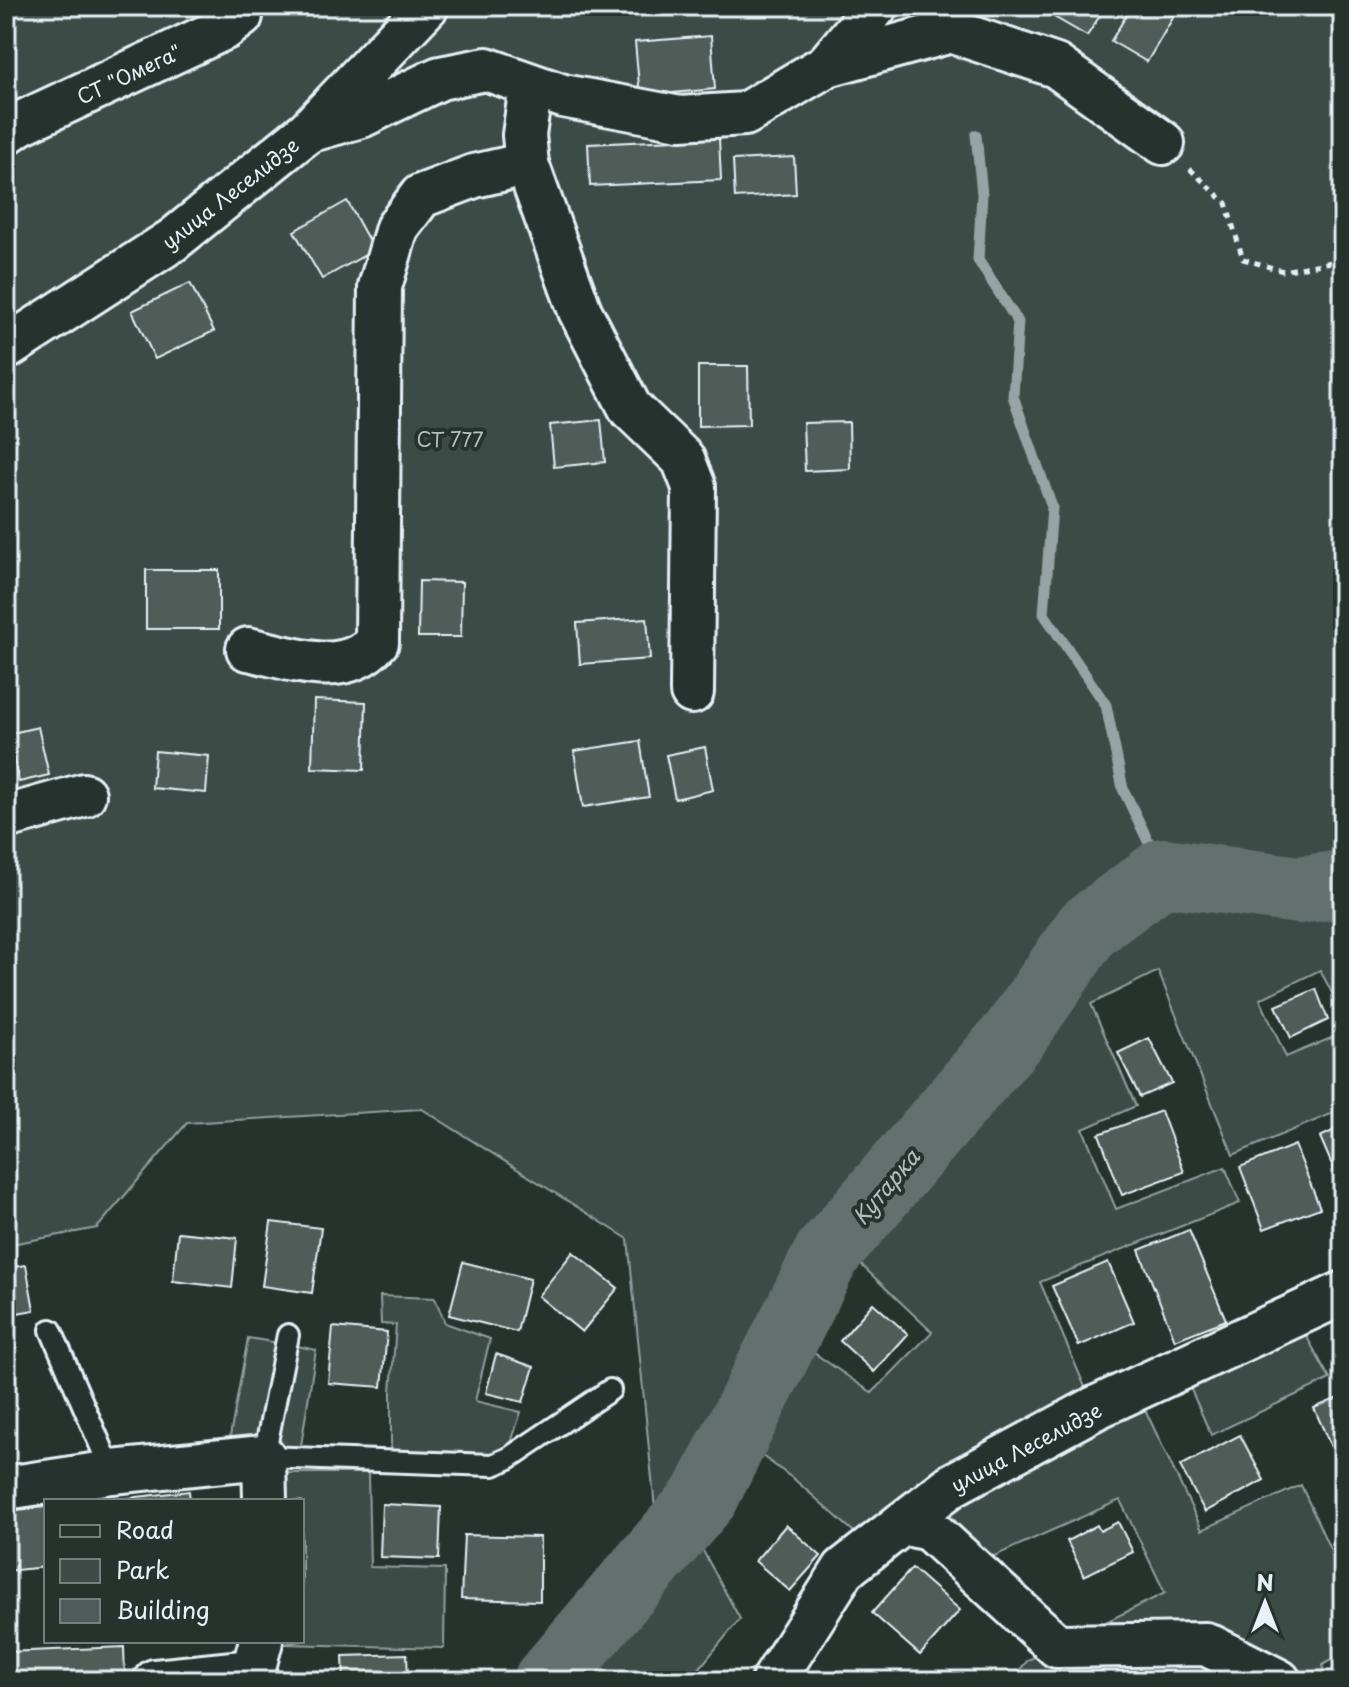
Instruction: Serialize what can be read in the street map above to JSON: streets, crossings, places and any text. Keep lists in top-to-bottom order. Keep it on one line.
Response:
{"streets":{"street":["СТ \"Омега\"","улица Леселидзе"]},"water":["Кутарка"],"parks":["СТ 777"],"legend":["Road","Park","Building"],"north":"top"}
